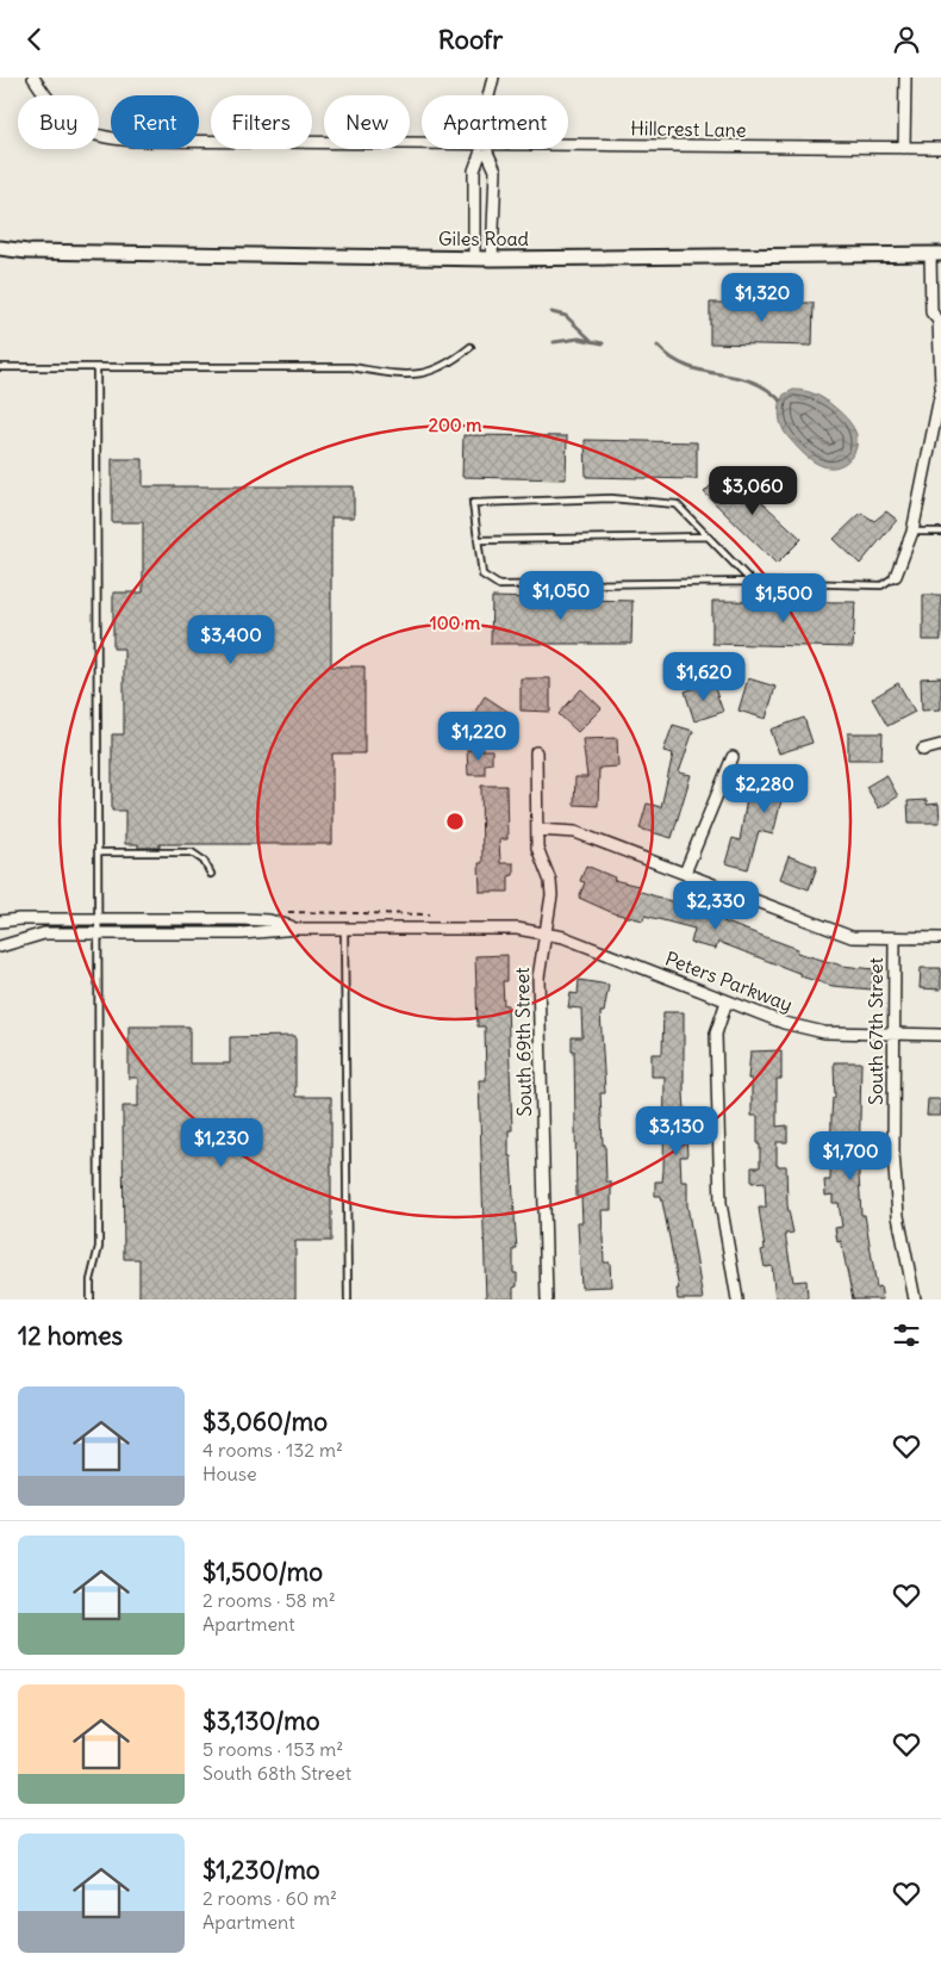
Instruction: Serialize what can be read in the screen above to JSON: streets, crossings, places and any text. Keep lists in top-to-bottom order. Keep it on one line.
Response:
{"streets":{"street":["Hillcrest Lane","Giles Road","Peters Parkway","South 67th Street","South 69th Street"]},"crossings":[["Peters Parkway","South 67th Street"],["Peters Parkway","South 69th Street"]],"page":{"header":"Roofr","chip":["Buy","Rent","Filters","New","Apartment"],"price":["$1,320","$3,060","$1,050","$1,500","$3,400","$1,620","$1,220","$2,280","$2,330","$3,130","$1,230","$1,700"],"heading":"12 homes","list":[{"name":"$3,060/mo","note":"4 rooms · 132 m² · House"},{"name":"$1,500/mo","note":"2 rooms · 58 m² · Apartment"},{"name":"$3,130/mo","note":"5 rooms · 153 m² · South 68th Street"},{"name":"$1,230/mo","note":"2 rooms · 60 m² · Apartment"}]},"rings":["200 m","100 m"]}
